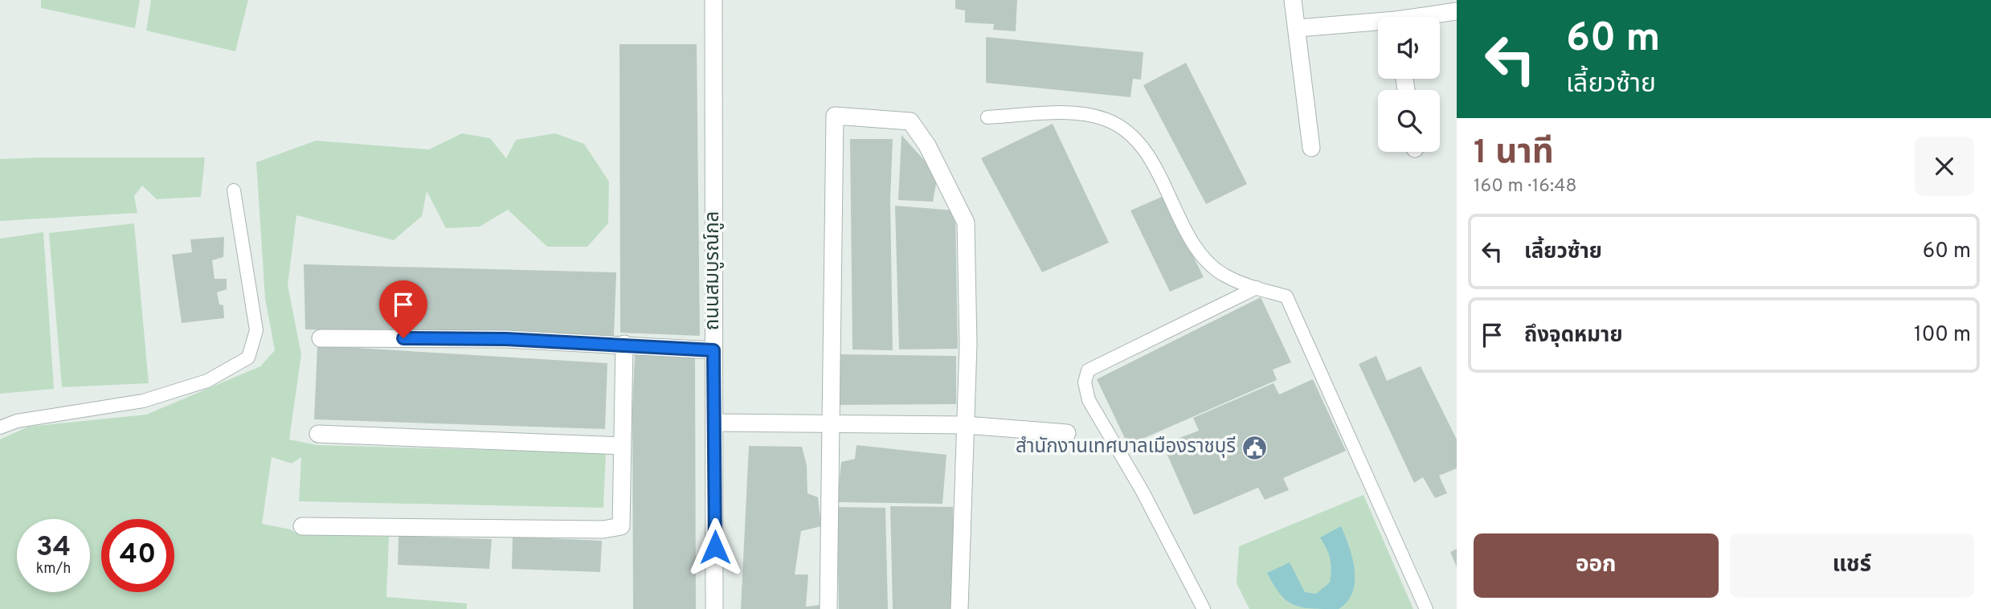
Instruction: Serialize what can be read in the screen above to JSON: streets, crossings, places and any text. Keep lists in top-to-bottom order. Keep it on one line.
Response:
{"streets":{"street":["ถนนสมบูรณ์กูล"]},"places":{"public building":["สำนักงานเทศบาลเมืองราชบุรี"]},"page":{"turn":["60 m","เลี้ยวซ้าย"],"heading":["1 นาที","160 m · 16:48"],"list":[{"name":"เลี้ยวซ้าย","value":"60 m"},{"name":"ถึงจุดหมาย","value":"100 m"}],"speed":"34 km/h","limit":"40","buttons":["ออก","แชร์"]}}
